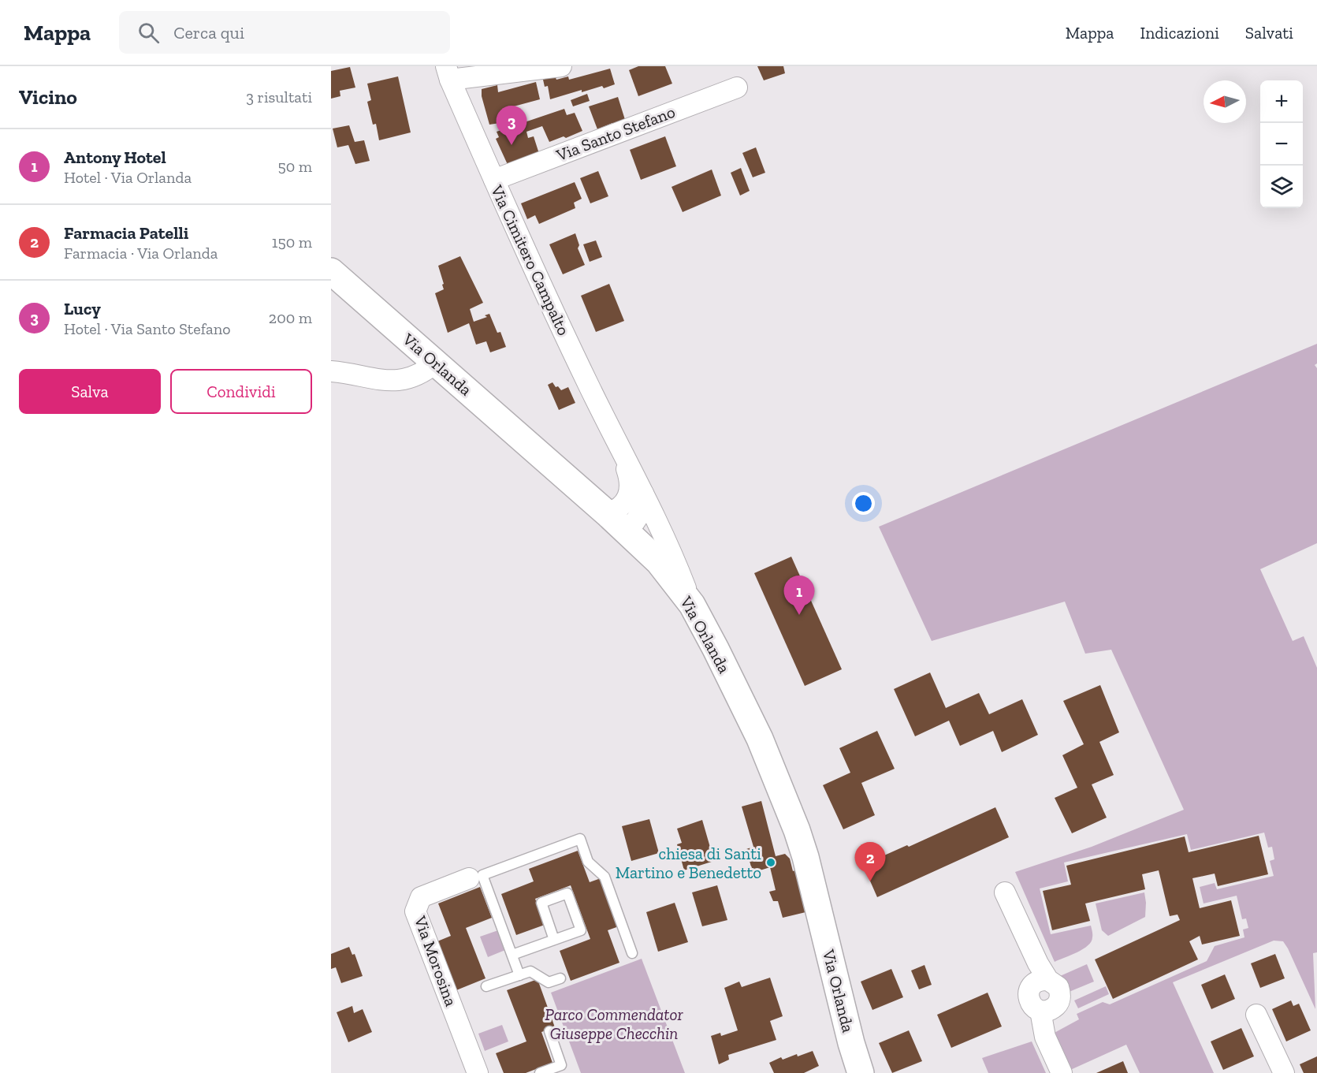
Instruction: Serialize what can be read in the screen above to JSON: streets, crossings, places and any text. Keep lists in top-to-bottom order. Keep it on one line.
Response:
{"streets":{"main road":["Via Orlanda"],"street":["Via Santo Stefano","Via Cimitero Campalto","Via Morosina"]},"crossings":[["Via Santo Stefano","Via Cimitero Campalto"],["Via Cimitero Campalto","Via Orlanda"]],"parks":["Parco Commendator Giuseppe Checchin"],"places":["chiesa di Santi Martino e Benedetto"],"north":"left","page":{"header":"Mappa","search":"Cerca qui","nav":["Mappa","Indicazioni","Salvati"],"heading":["Vicino","3 risultati"],"map_buttons":["+","−"],"pins":["3","1","2"],"list":[{"mark":"1","name":"Antony Hotel","note":"Hotel · Via Orlanda","value":"50 m"},{"mark":"2","name":"Farmacia Patelli","note":"Farmacia · Via Orlanda","value":"150 m"},{"mark":"3","name":"Lucy","note":"Hotel · Via Santo Stefano","value":"200 m"}],"buttons":["Salva","Condividi"]}}
